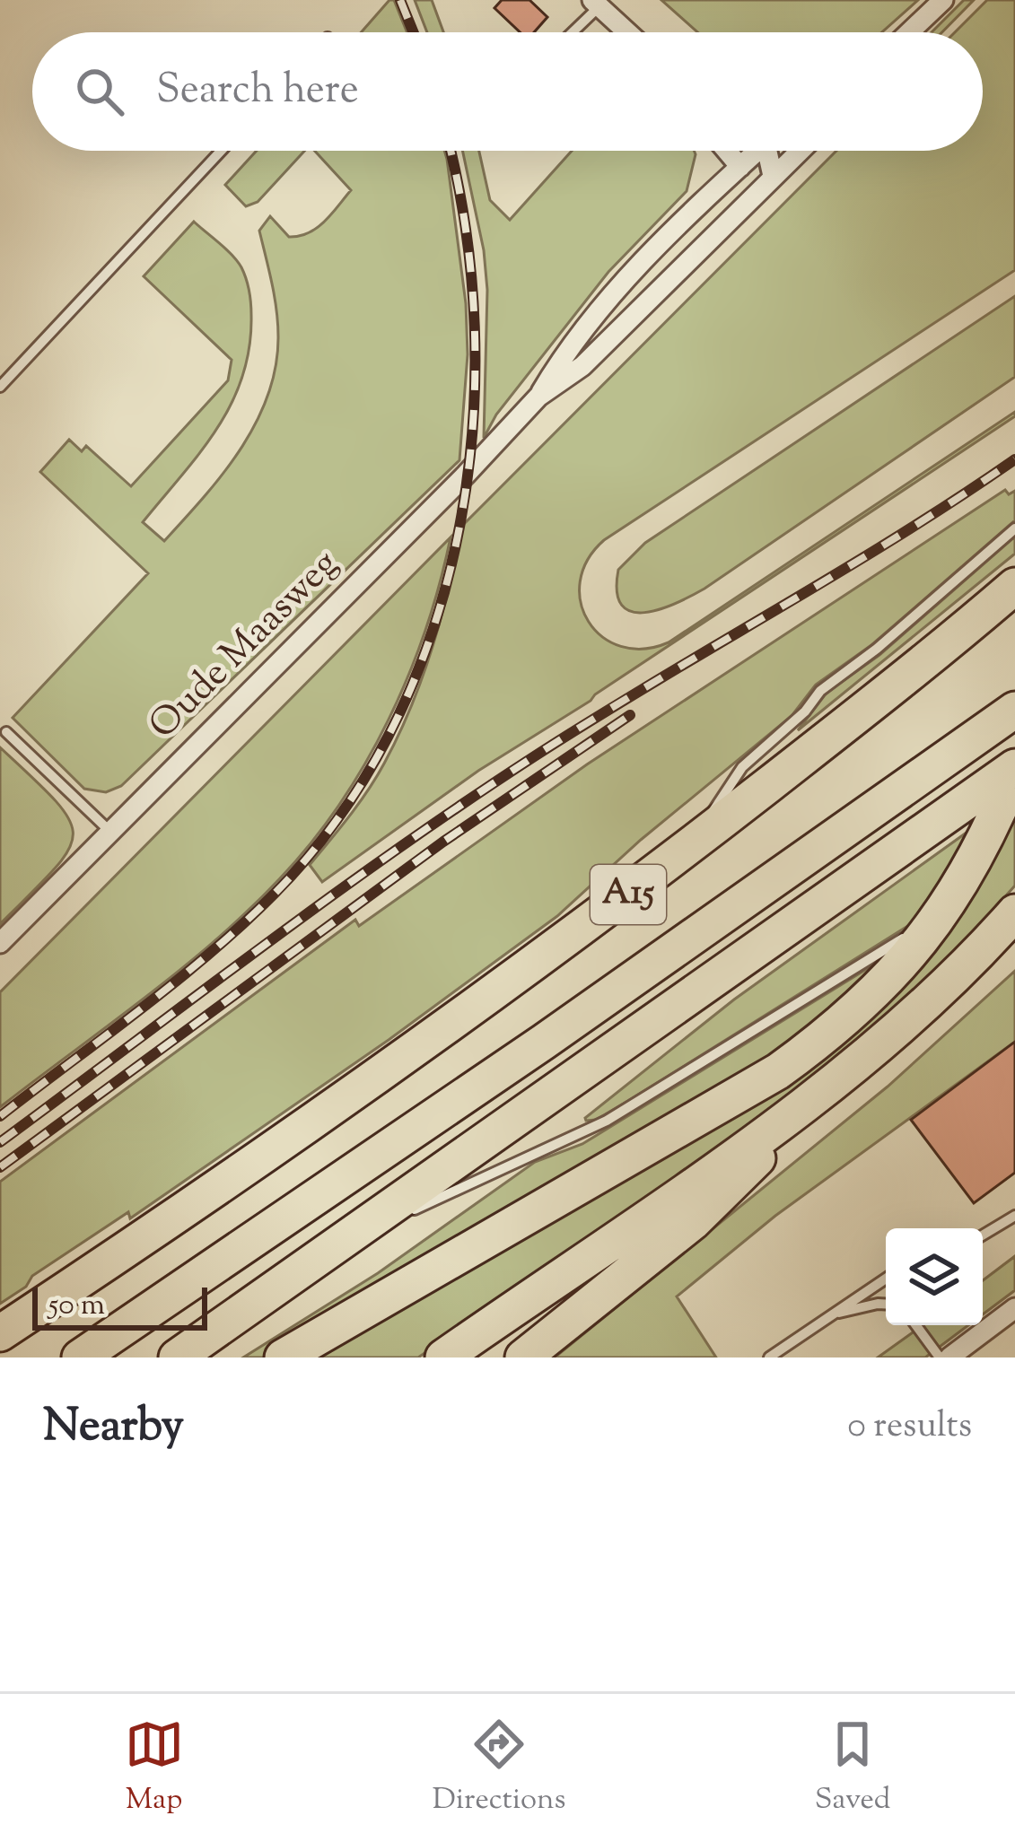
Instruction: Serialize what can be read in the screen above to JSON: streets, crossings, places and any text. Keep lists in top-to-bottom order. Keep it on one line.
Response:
{"streets":{"highway":["A15"],"street":["Oude Maasweg"]},"scale_bar":"50 m","page":{"search":"Search here","scale":"50 m","heading":["Nearby","0 results"],"nav":["Map","Directions","Saved"]}}
